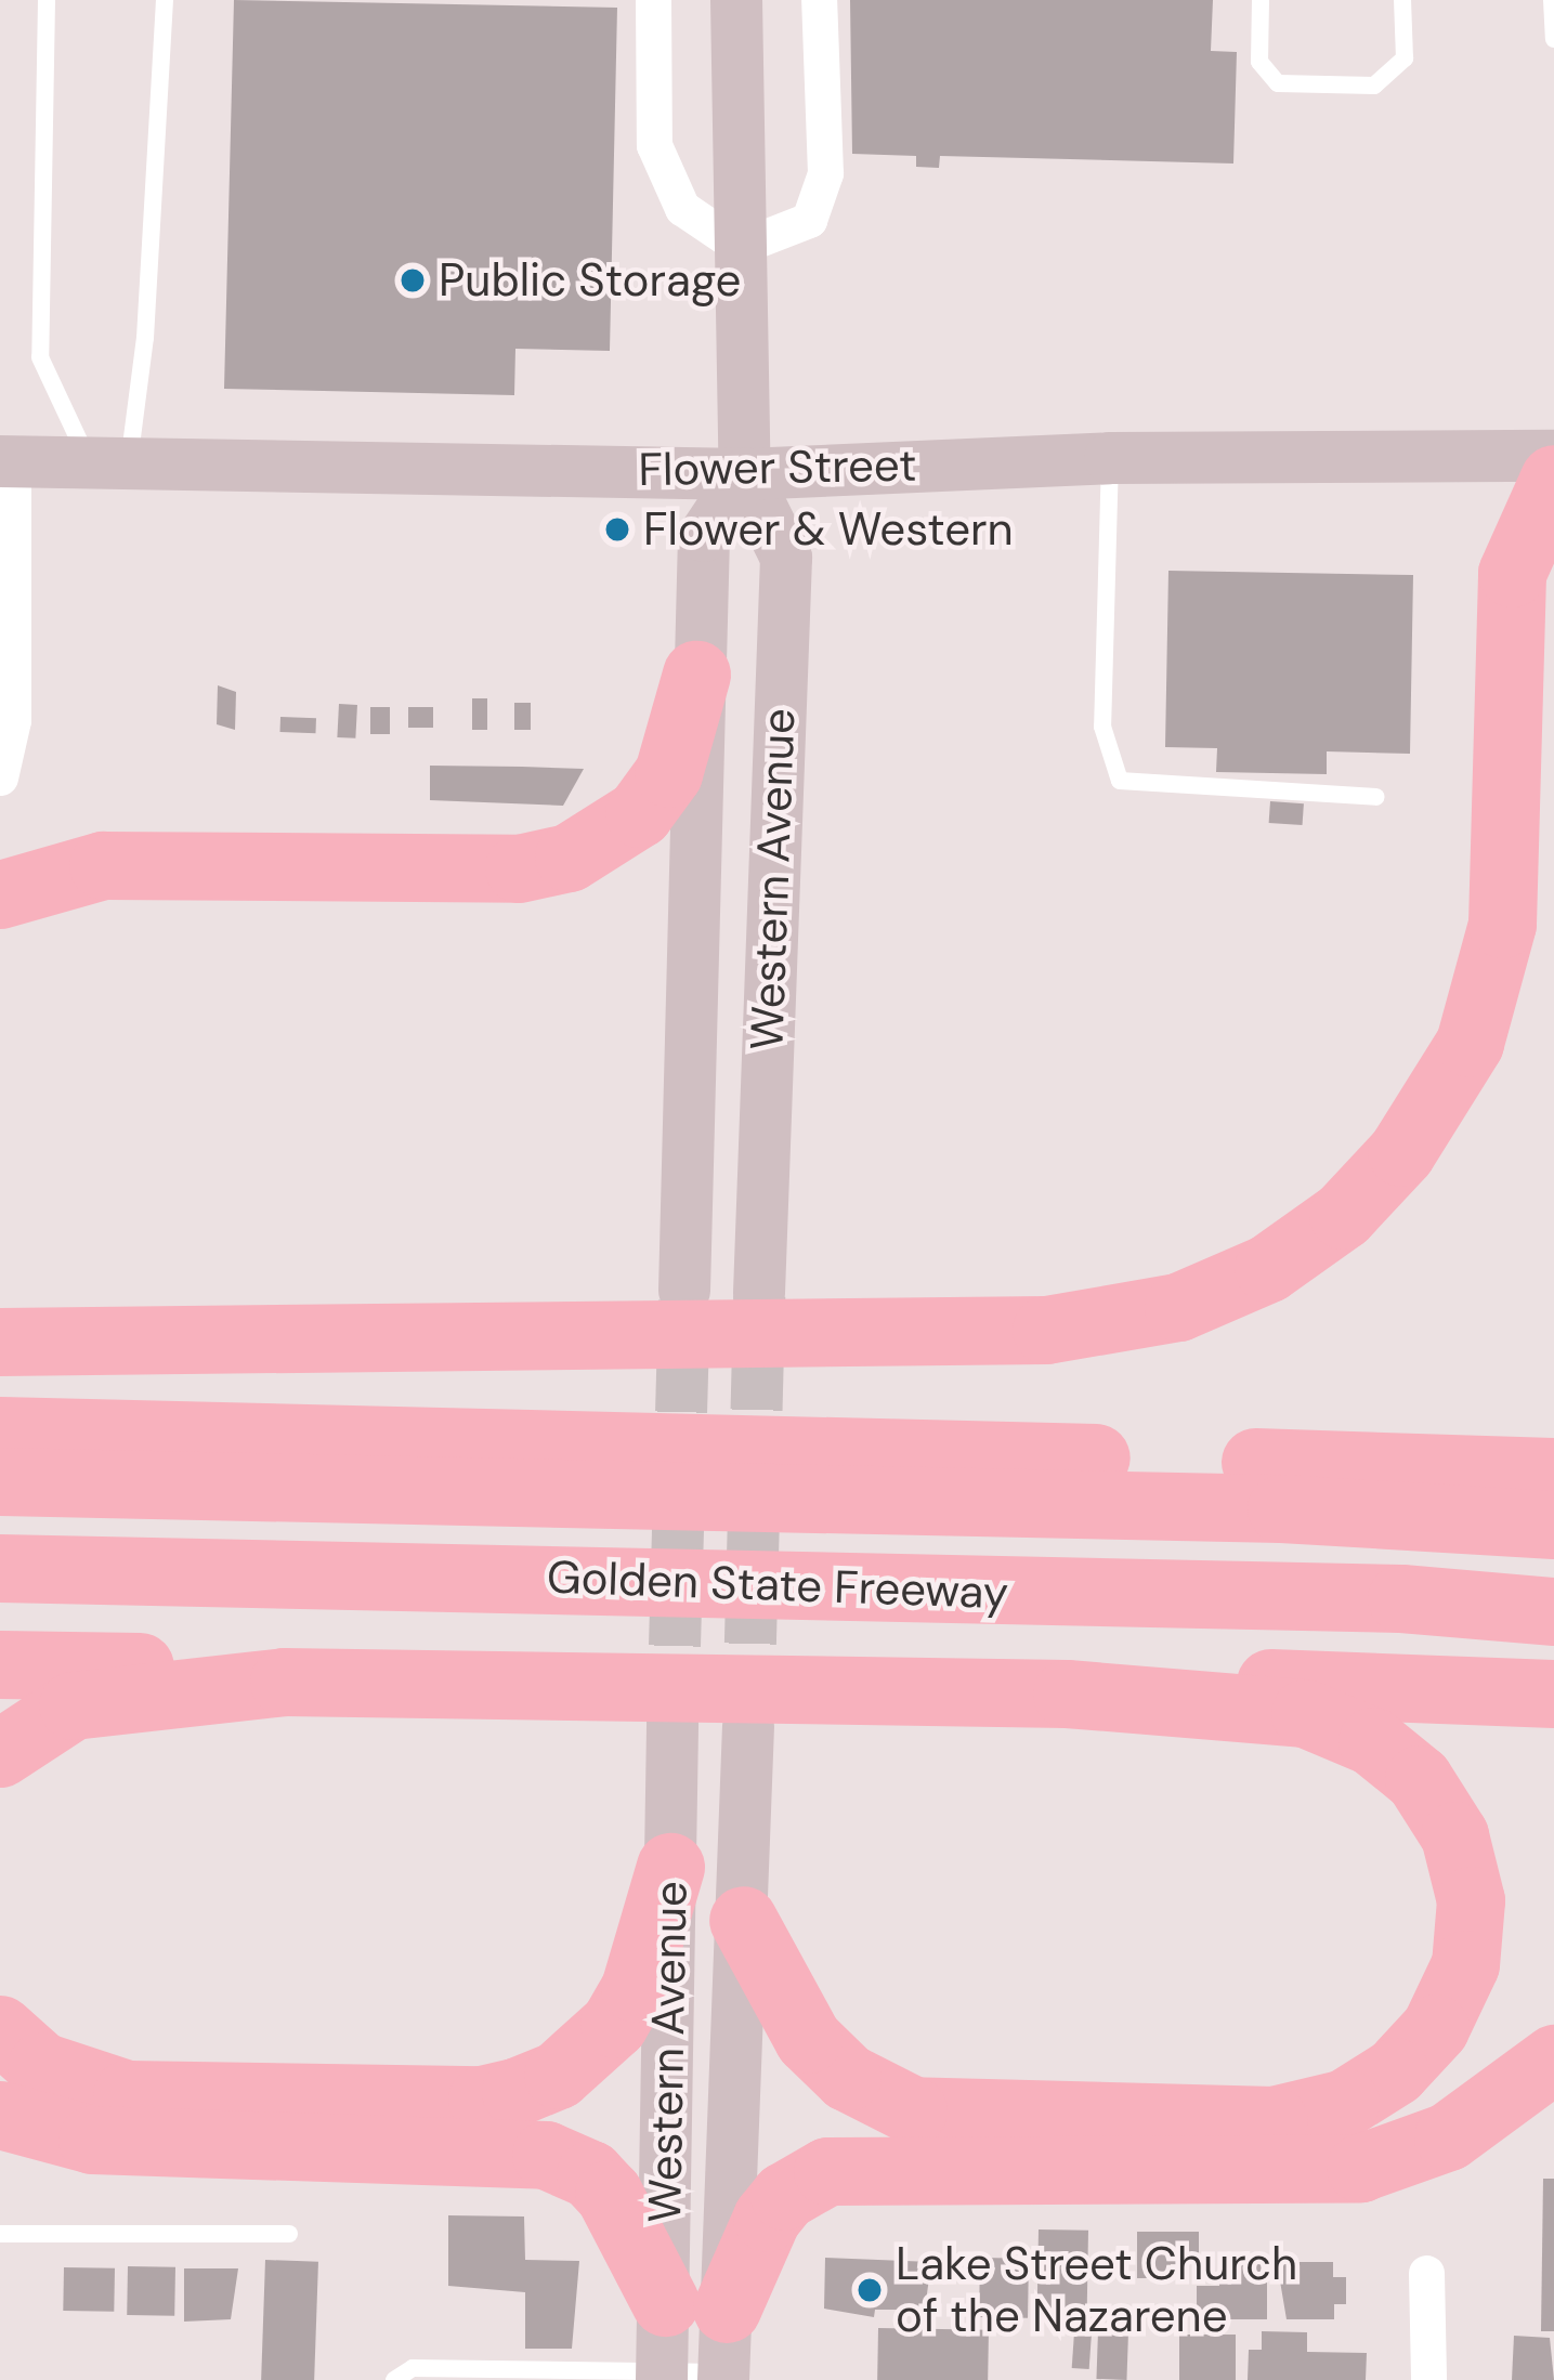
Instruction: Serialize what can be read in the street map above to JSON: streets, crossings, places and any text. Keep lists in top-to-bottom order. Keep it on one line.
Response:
{"streets":{"highway":["Golden State Freeway"],"main road":["Flower Street","Western Avenue"]},"crossings":[["Flower Street","Western Avenue"]],"places":["Public Storage","Flower & Western","Lake Street Church of the Nazarene"]}
